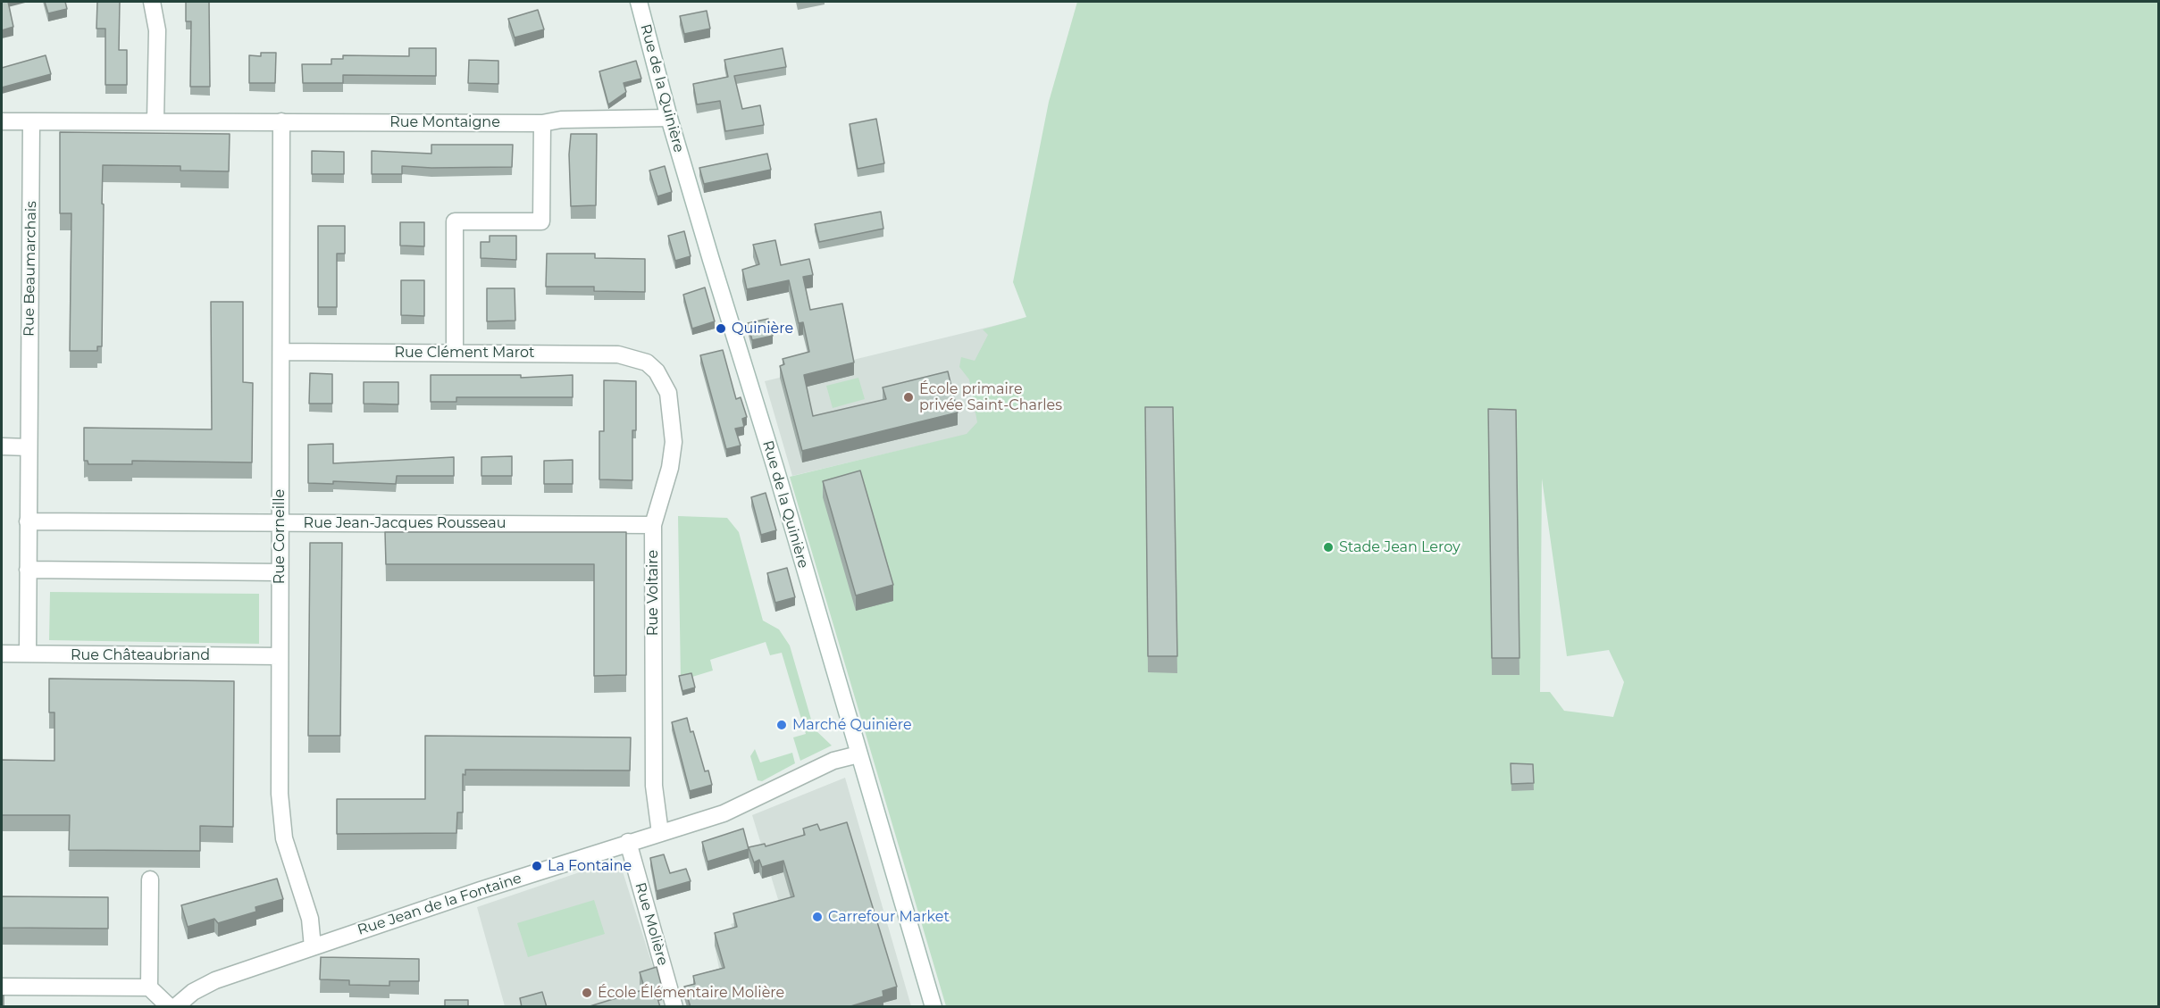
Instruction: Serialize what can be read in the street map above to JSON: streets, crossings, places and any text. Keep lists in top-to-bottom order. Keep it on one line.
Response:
{"streets":{"street":["Rue de la Quinière","Rue Montaigne","Rue Beaumarchais","Rue Clément Marot","Rue Jean-Jacques Rousseau","Rue Corneille","Rue Voltaire","Rue Châteaubriand","Rue Jean de la Fontaine","Rue Molière"]},"crossings":[["Rue de la Quinière","Rue Montaigne"],["Rue de la Quinière","Rue Jean de la Fontaine"],["Rue Montaigne","Rue Beaumarchais"],["Rue Montaigne","Rue Corneille"],["Rue Beaumarchais","Rue Jean-Jacques Rousseau"],["Rue Beaumarchais","Rue Châteaubriand"],["Rue Clément Marot","Rue Corneille"],["Rue Clément Marot","Rue Voltaire"],["Rue Jean-Jacques Rousseau","Rue Corneille"],["Rue Jean-Jacques Rousseau","Rue Voltaire"],["Rue Corneille","Rue Châteaubriand"],["Rue Corneille","Rue Jean de la Fontaine"],["Rue Voltaire","Rue Jean de la Fontaine"],["Rue Jean de la Fontaine","Rue Molière"]],"places":["Quinière","École primaire privée Saint-Charles","Stade Jean Leroy","Marché Quinière","La Fontaine","Carrefour Market","École Élémentaire Molière"]}
